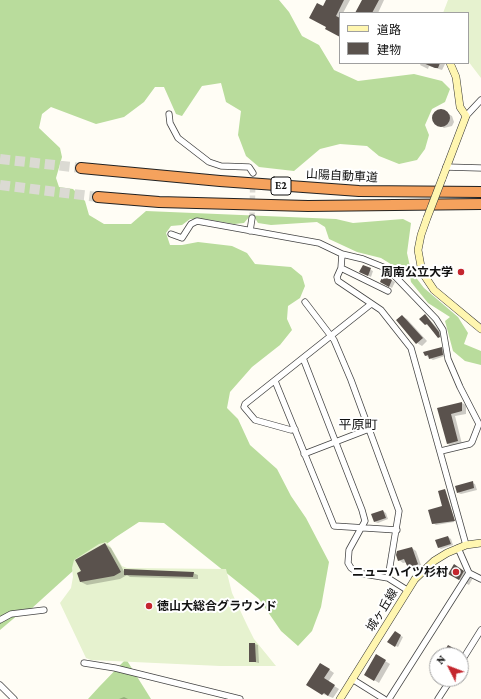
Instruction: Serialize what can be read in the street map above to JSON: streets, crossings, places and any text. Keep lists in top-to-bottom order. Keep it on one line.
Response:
{"streets":{"highway":["山陽自動車道","E2"],"street":["城ヶ丘線"]},"districts":["平原町"],"places":["周南公立大学","ニューハイツ杉村","徳山大総合グラウンド"],"legend":["道路","建物"],"north":"top left"}
